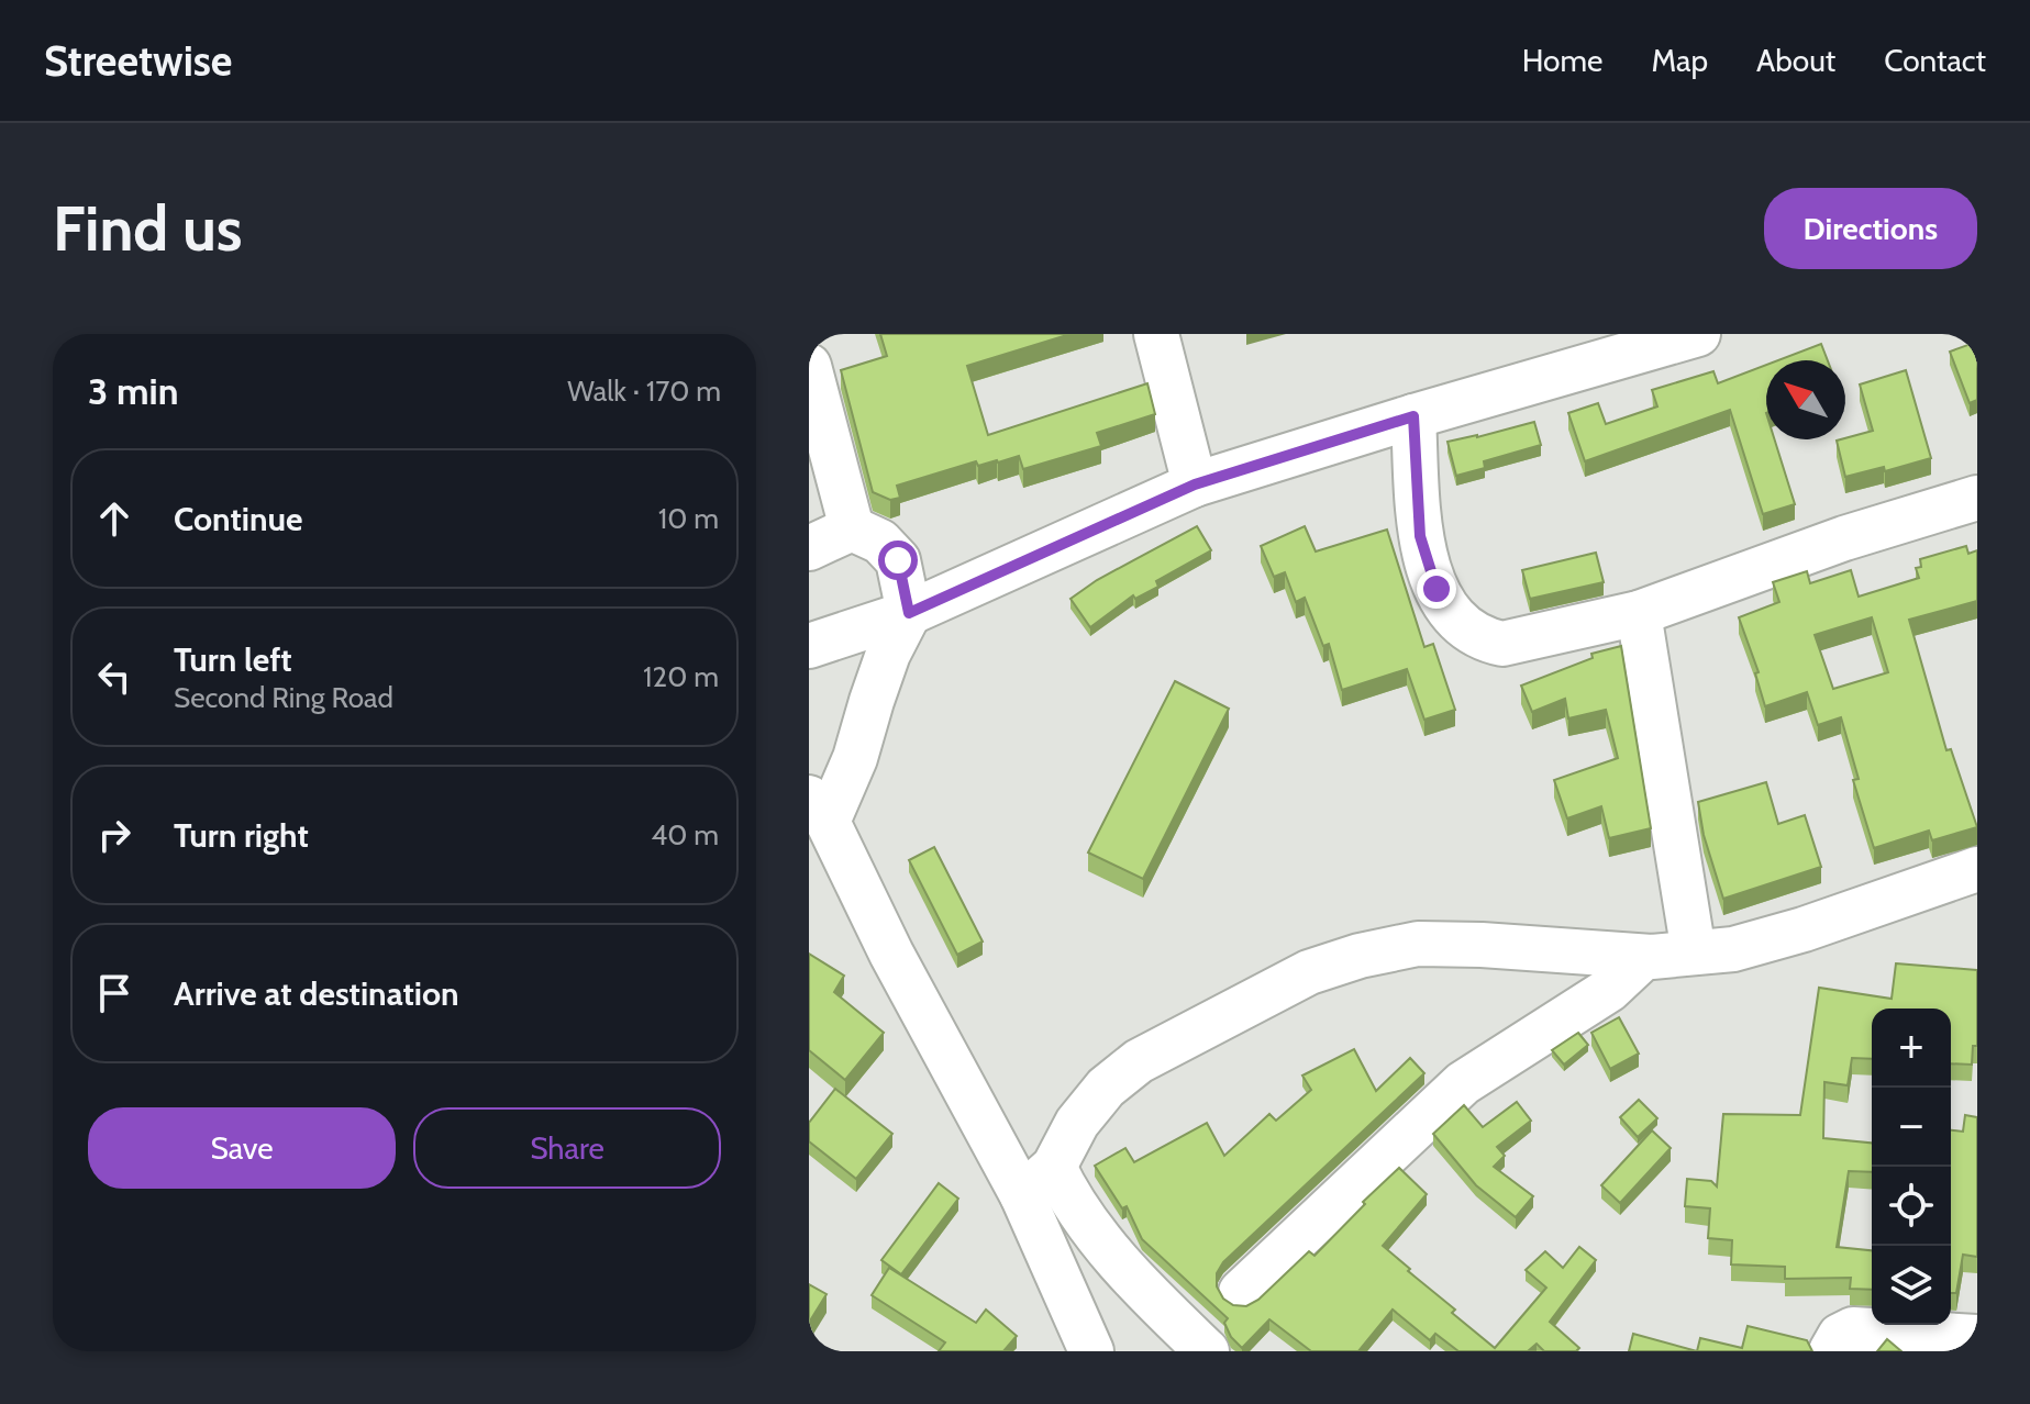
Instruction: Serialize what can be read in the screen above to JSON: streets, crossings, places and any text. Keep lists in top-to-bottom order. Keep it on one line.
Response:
{"north":"top left","page":{"header":"Streetwise","nav":["Home","Map","About","Contact"],"buttons":["Directions",["Save","Share"]],"title":"Find us","heading":["3 min","Walk · 170 m"],"list":[["Continue","10 m"],["Turn left","Second Ring Road","120 m"],["Turn right","40 m"],"Arrive at destination"],"map_buttons":["+","−"]}}
